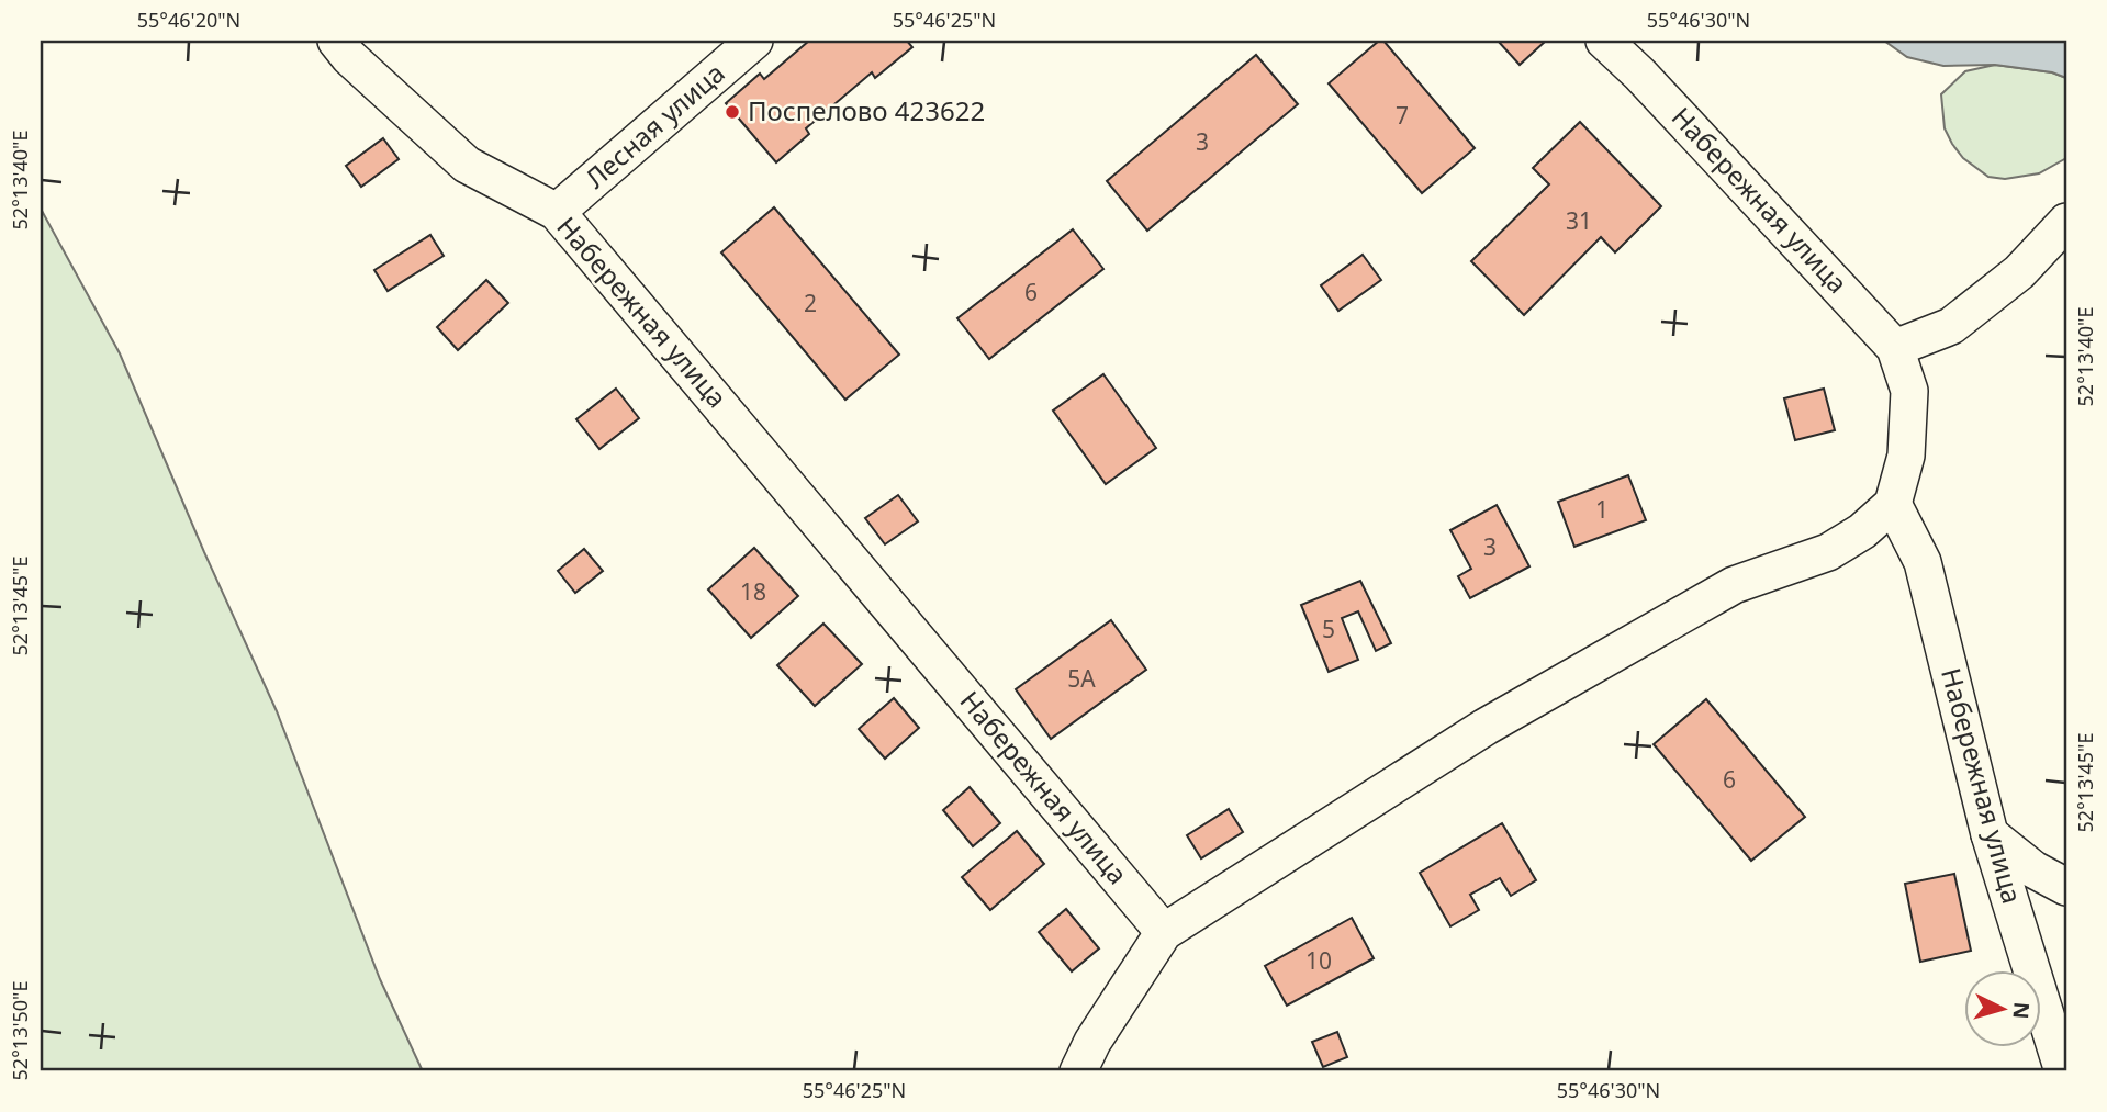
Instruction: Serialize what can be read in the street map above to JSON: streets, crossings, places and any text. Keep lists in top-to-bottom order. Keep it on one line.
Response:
{"streets":{"street":["Лесная улица","Набережная улица"]},"crossings":[["Лесная улица","Набережная улица"]],"places":["Поспелово 423622"],"house_numbers":["7","3","31","6","2","1","3","18","5","5А","6","10"],"north":"right","coordinates":["55°46'20\"N","55°46'25\"N","55°46'30\"N","52°13'40\"E","52°13'45\"E","52°13'50\"E"]}
